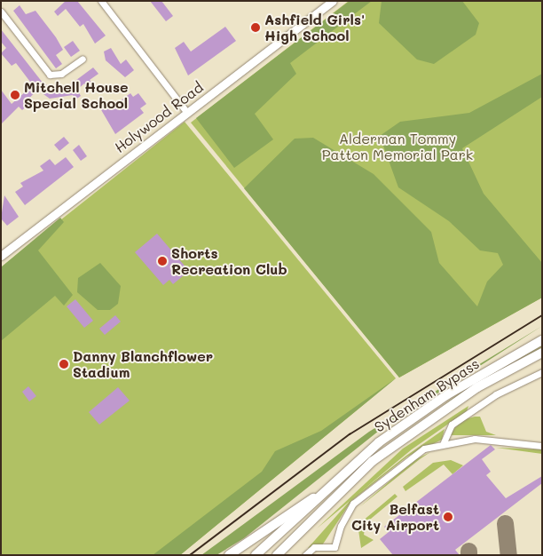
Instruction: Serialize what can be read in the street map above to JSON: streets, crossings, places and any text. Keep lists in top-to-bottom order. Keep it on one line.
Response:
{"streets":{"highway":["Sydenham Bypass"],"main road":["Holywood Road"]},"parks":["Alderman Tommy Patton Memorial Park"],"places":["Ashfield Girls' High School","Mitchell House Special School","Shorts Recreation Club","Danny Blanchflower Stadium","Belfast City Airport"]}
